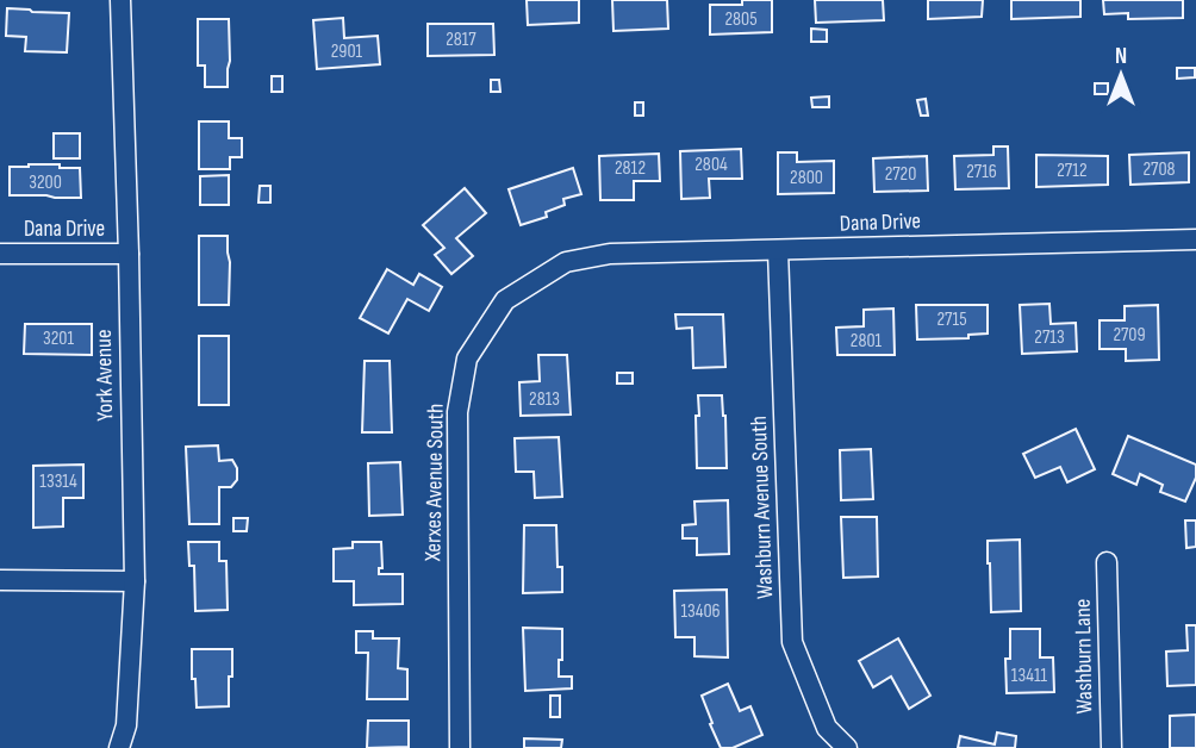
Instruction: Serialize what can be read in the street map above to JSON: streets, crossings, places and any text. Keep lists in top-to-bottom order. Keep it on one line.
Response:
{"streets":{"street":["Dana Drive","York Avenue","Xerxes Avenue South","Washburn Avenue South","Washburn Lane"]},"crossings":[["Dana Drive","York Avenue"],["Dana Drive","Xerxes Avenue South"],["Dana Drive","Washburn Avenue South"]],"house_numbers":["2805","2817","2901","2804","2812","2708","2712","2716","2720","2800","3200","2715","2709","2713","3201","2801","2813","13314","13406","13411"],"north":"top"}
